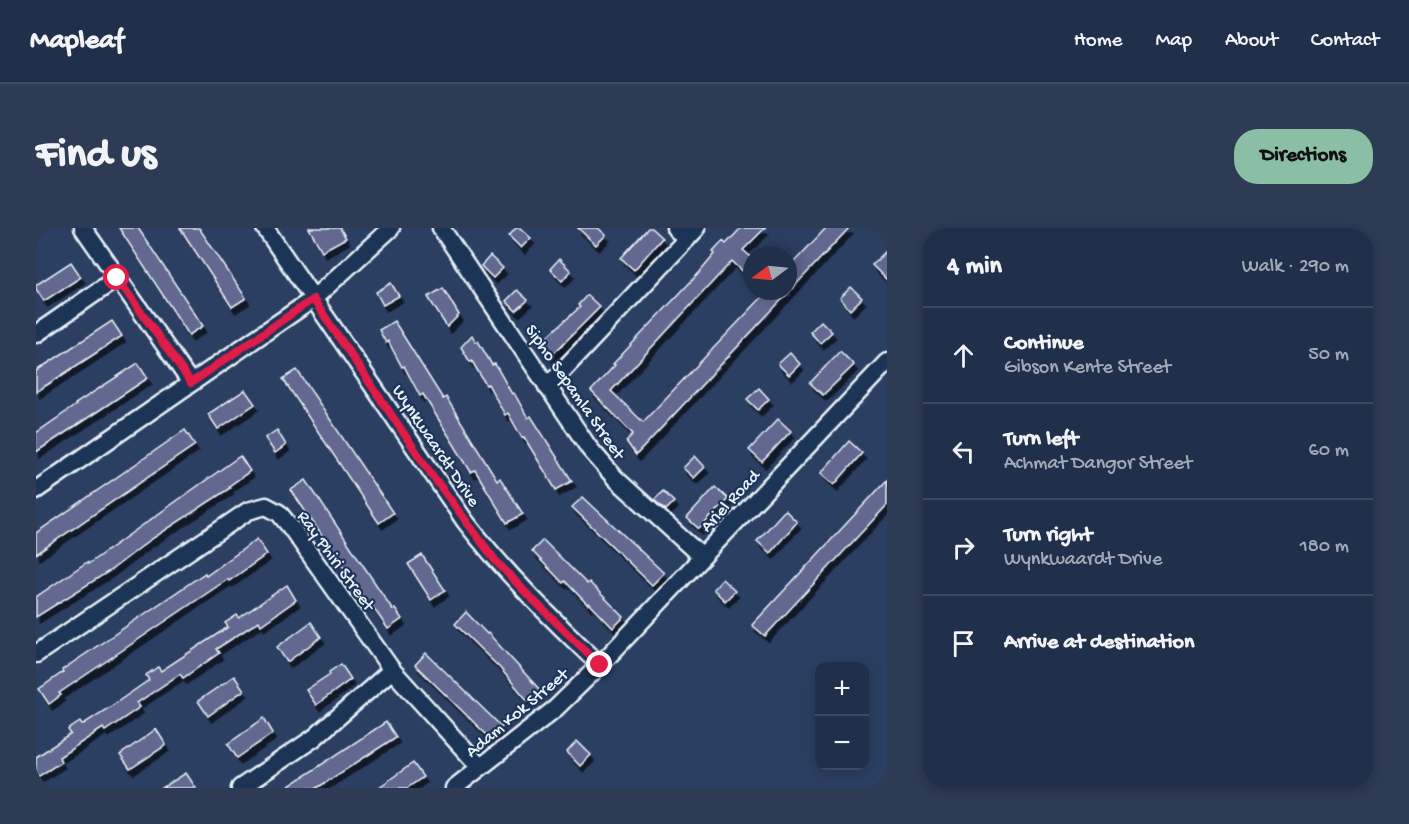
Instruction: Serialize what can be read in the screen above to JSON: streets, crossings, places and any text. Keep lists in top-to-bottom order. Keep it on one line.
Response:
{"streets":{"street":["Sipho Sepamla Street","Wynkwaardt Drive","Ariel Road","Ray Phiri Street","Adam Kok Street"]},"crossings":[["Sipho Sepamla Street","Ariel Road"],["Wynkwaardt Drive","Ariel Road"],["Wynkwaardt Drive","Adam Kok Street"],["Ariel Road","Adam Kok Street"],["Ray Phiri Street","Adam Kok Street"]],"north":"left","page":{"header":"Mapleaf","nav":["Home","Map","About","Contact"],"buttons":"Directions","title":"Find us","heading":["4 min","Walk · 290 m"],"list":[["Continue","Gibson Kente Street","50 m"],["Turn left","Achmat Dangor Street","60 m"],["Turn right","Wynkwaardt Drive","180 m"],"Arrive at destination"],"map_buttons":["+","−"]}}
